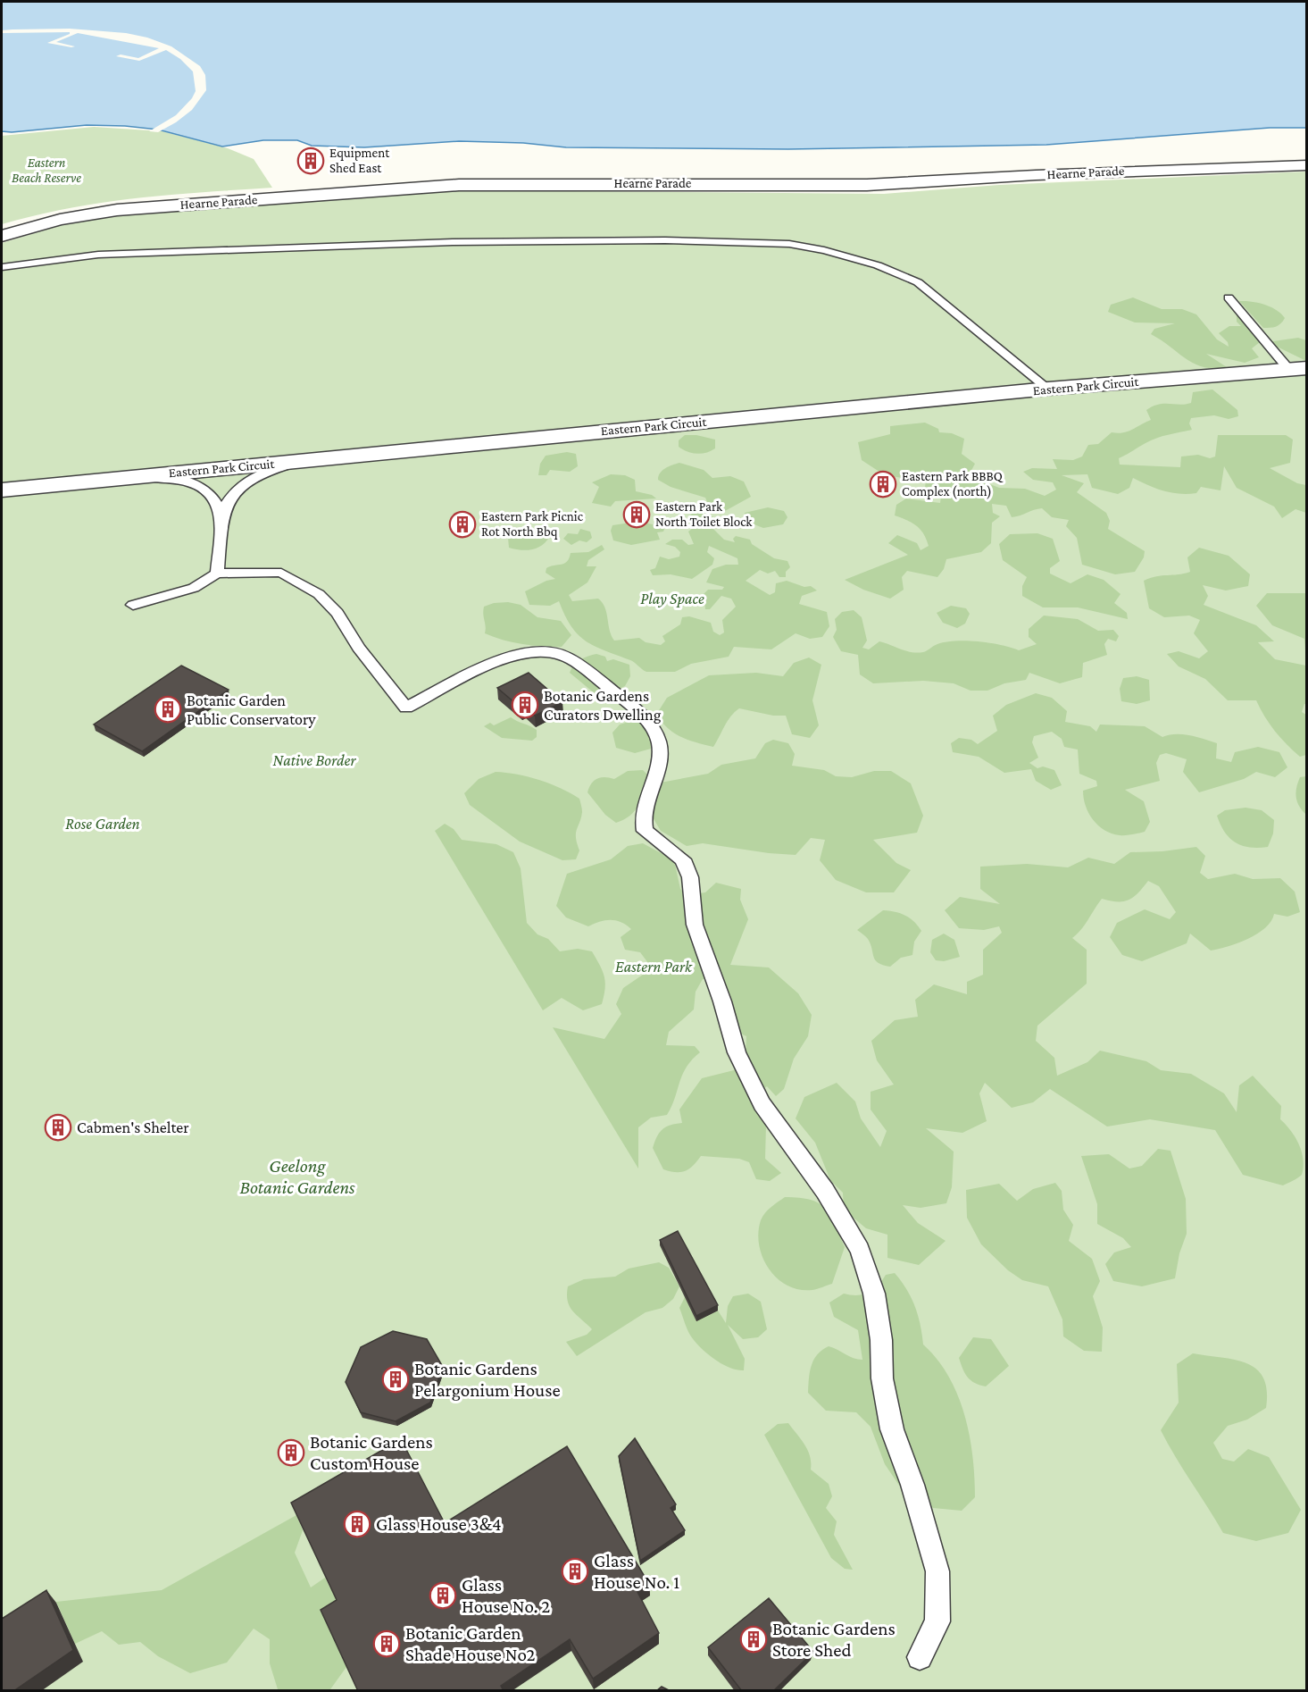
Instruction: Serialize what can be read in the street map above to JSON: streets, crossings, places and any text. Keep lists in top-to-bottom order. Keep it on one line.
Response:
{"streets":{"street":["Hearne Parade","Eastern Park Circuit"]},"parks":["Eastern Beach Reserve","Play Space","Native Border","Rose Garden","Eastern Park","Geelong Botanic Gardens"],"places":{"building":["Equipment Shed East","Eastern Park BBBQ Complex (north)","Eastern Park North Toilet Block","Eastern Park Picnic Rot North Bbq","Botanic Gardens Curators Dwelling","Botanic Garden Public Conservatory","Cabmen's Shelter","Botanic Gardens Pelargonium House","Botanic Gardens Custom House","Glass House 3&4","Glass House No. 1","Glass House No. 2","Botanic Gardens Store Shed","Botanic Garden Shade House No2"]}}
